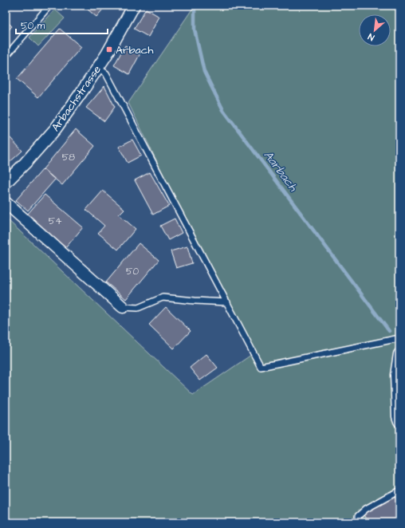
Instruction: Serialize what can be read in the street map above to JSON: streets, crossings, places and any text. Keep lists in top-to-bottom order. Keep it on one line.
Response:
{"streets":{"street":["Arbachstrasse"]},"water":["Aarbach"],"places":{"transit":["Arbach"]},"house_numbers":["58","54","50"],"scale_bar":"50 m","north":"bottom left"}
